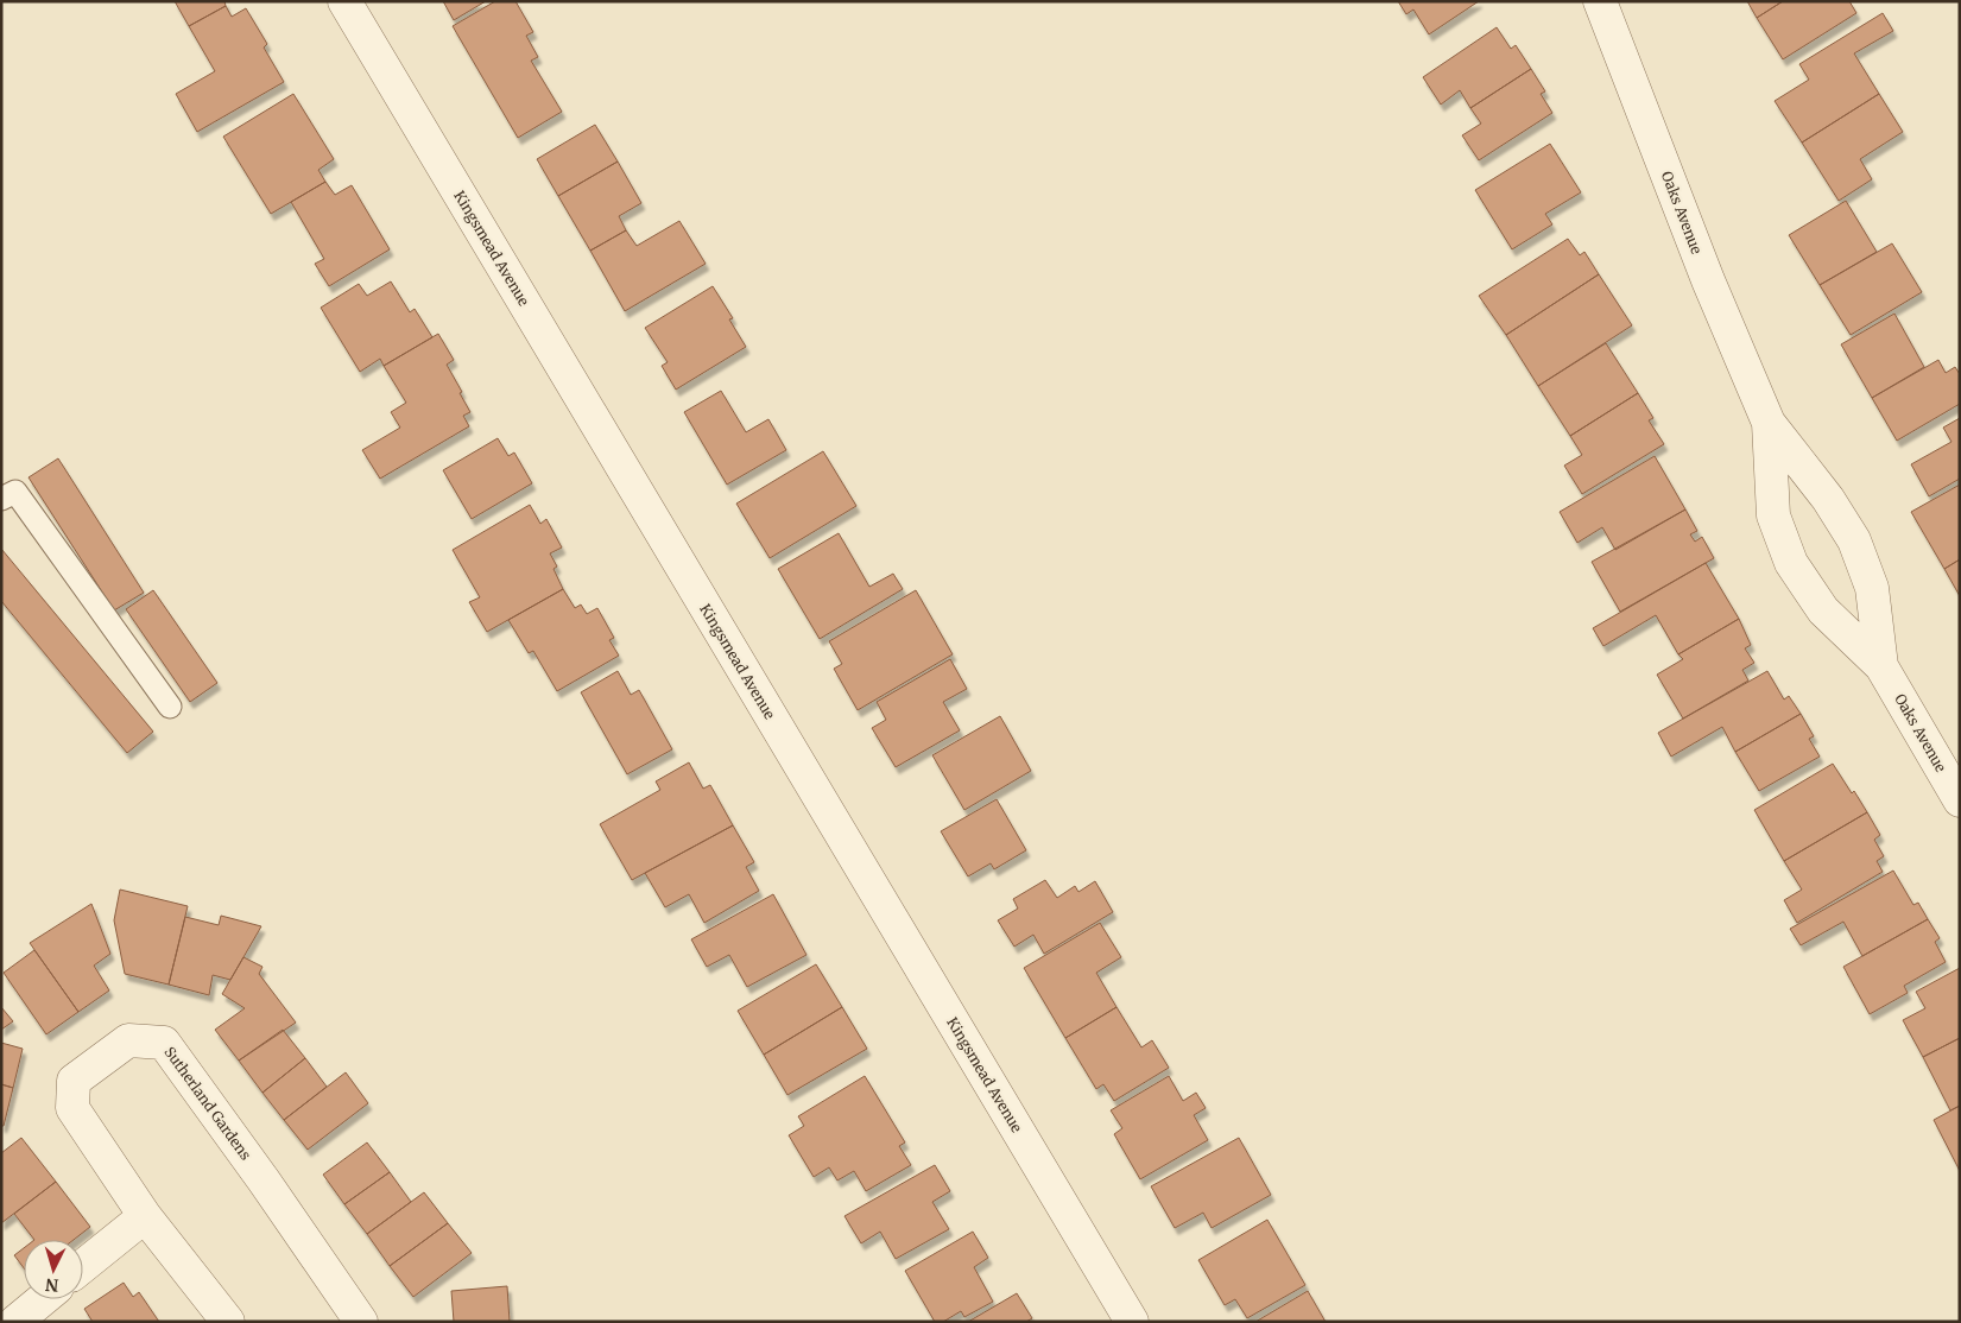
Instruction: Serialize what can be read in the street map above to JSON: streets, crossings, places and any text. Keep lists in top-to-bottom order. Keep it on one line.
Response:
{"streets":{"street":["Oaks Avenue","Kingsmead Avenue","Sutherland Gardens"]},"north":"bottom"}
